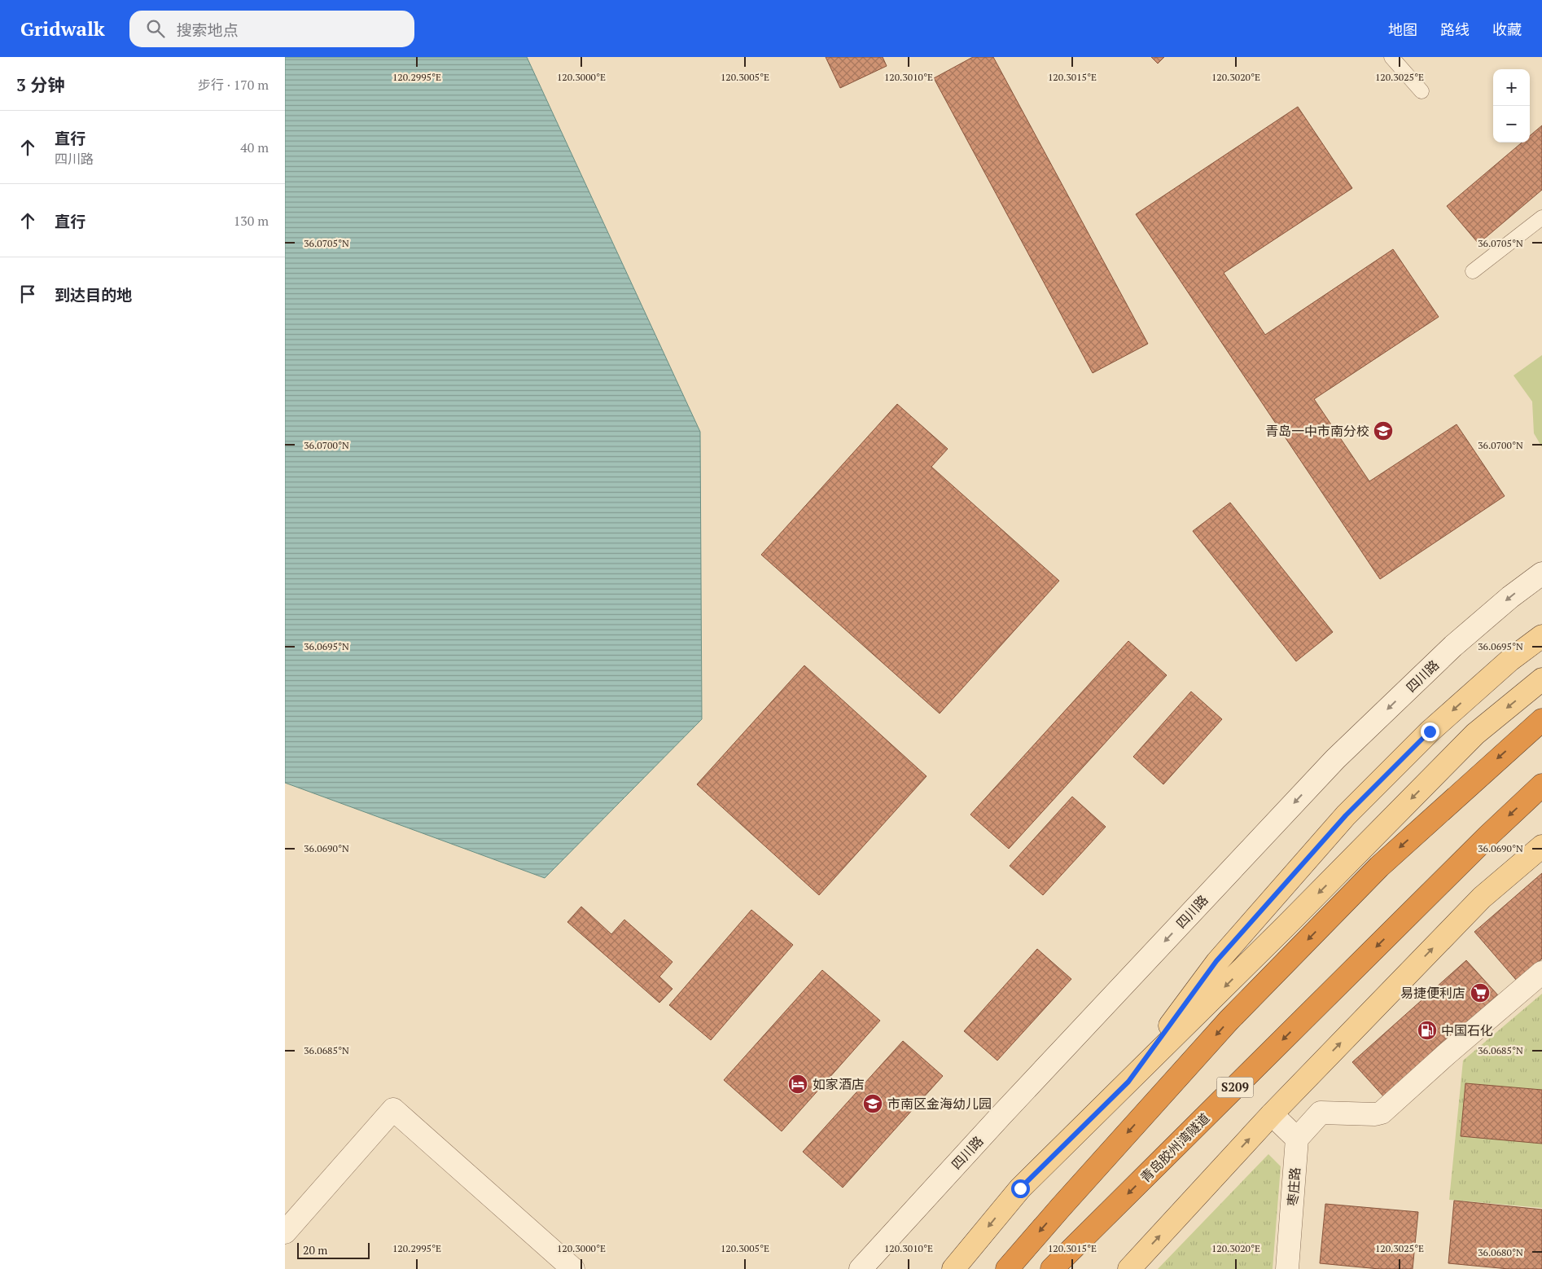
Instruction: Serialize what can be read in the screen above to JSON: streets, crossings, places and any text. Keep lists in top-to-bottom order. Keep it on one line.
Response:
{"streets":{"highway":["S209","青岛胶州湾隧道"],"street":["四川路","枣庄路"]},"one_way":["四川路"],"places":{"school or university":["青岛一中市南分校","市南区金海幼儿园"],"supermarket":["易捷便利店"],"fuel station":["中国石化"],"hotel":["如家酒店"]},"scale_bar":"20 m","page":{"header":"Gridwalk","search":"搜索地点","nav":["地图","路线","收藏"],"heading":["3 分钟","步行 · 170 m"],"map_buttons":["+","−"],"list":[["直行","四川路","40 m"],["直行","130 m"],"到达目的地"],"scale":"20 m"},"coordinates":["120.2995°E","120.3000°E","120.3005°E","120.3010°E","120.3015°E","120.3020°E","120.3025°E","36.0705°N","36.0700°N","36.0695°N","36.0690°N","36.0685°N","36.0680°N"]}
